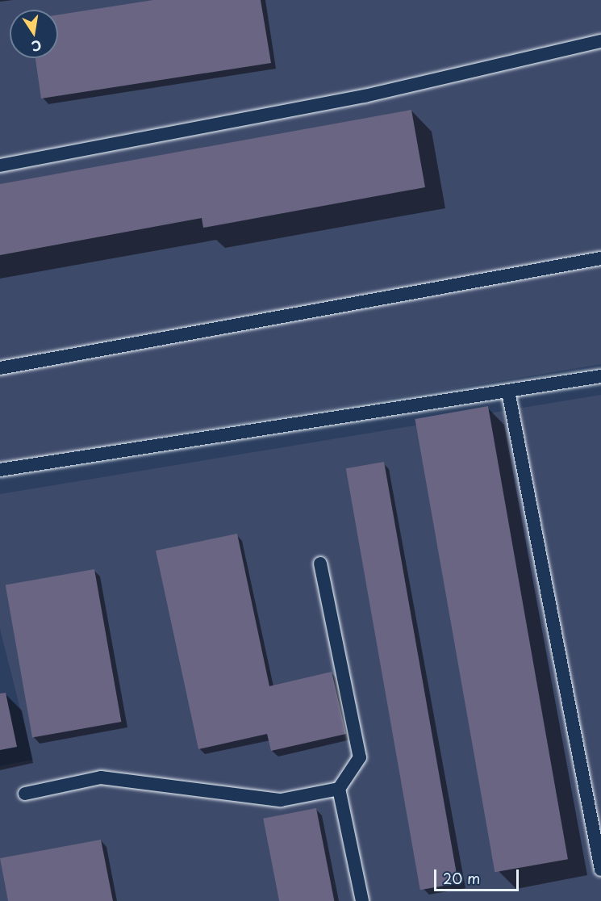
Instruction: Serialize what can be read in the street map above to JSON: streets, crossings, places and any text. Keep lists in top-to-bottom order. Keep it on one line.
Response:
{"scale_bar":"20 m","north":"bottom"}
